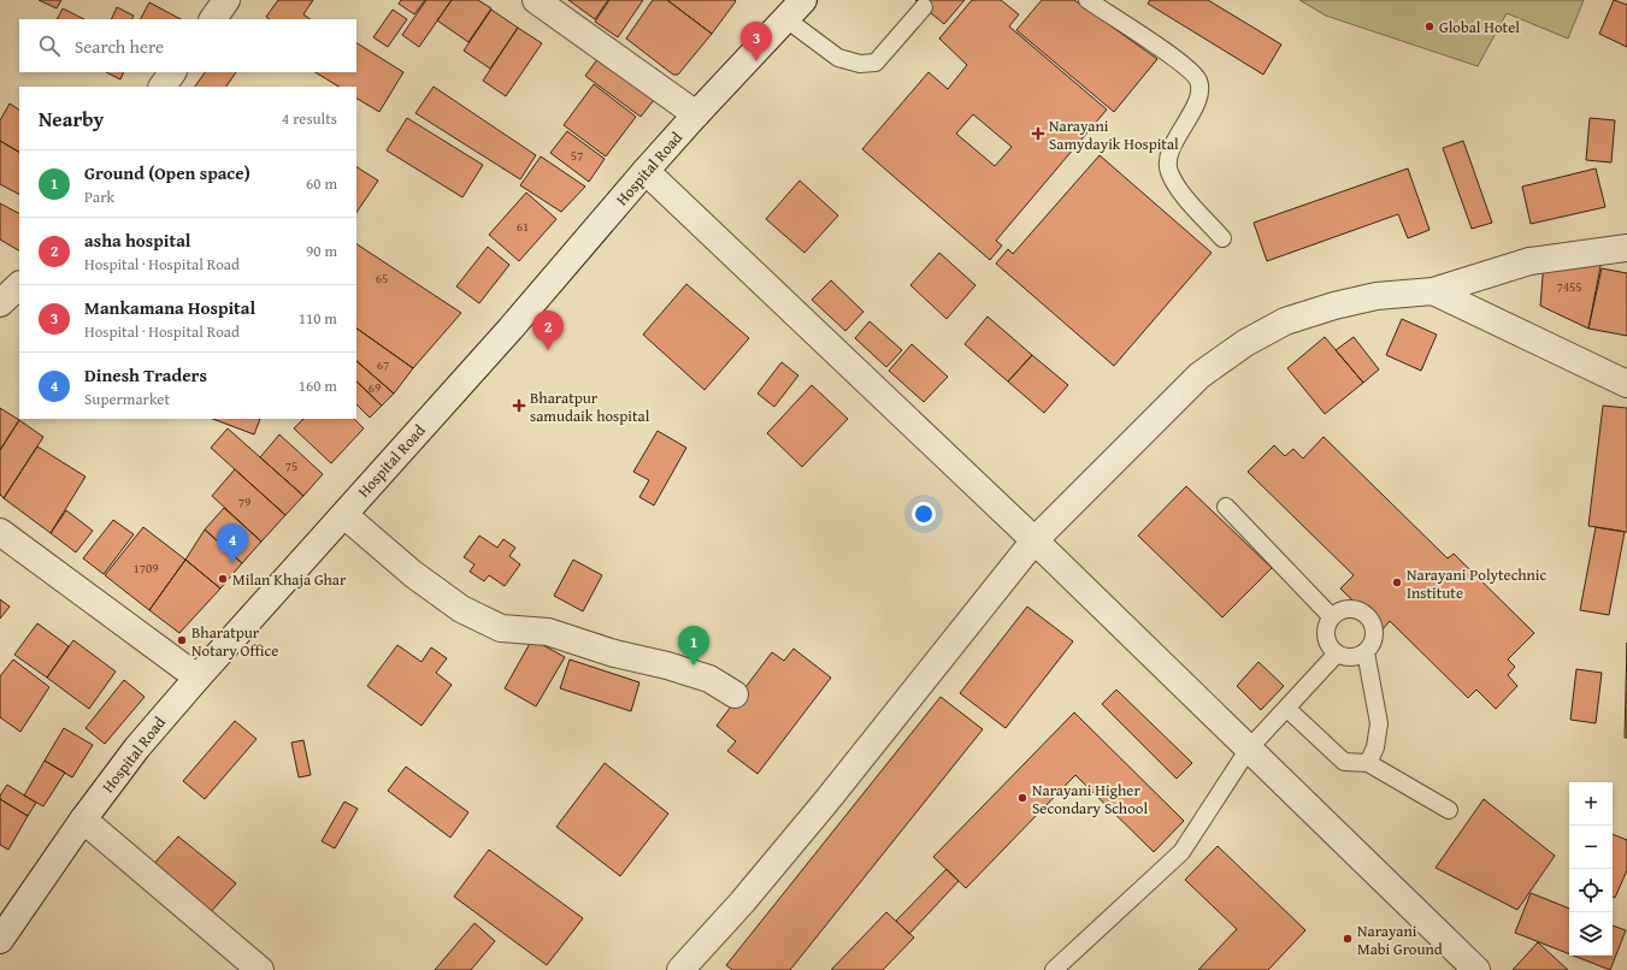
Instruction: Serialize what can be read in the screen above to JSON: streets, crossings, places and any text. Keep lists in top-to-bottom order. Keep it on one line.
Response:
{"streets":{"street":["Hospital Road"]},"places":{"other":["Global Hotel","Milan Khaja Ghar","Narayani Polytechnic Institute","Bharatpur Notary Office","Narayani Higher Secondary School","Narayani Mabi Ground"],"health":["Narayani Samydayik Hospital","Bharatpur samudaik hospital"]},"house_numbers":["57","61","65","7455","67","69","75","79","1709"],"page":{"search":"Search here","pins":["3","2","4","1"],"heading":["Nearby","4 results"],"list":[{"mark":"1","name":"Ground (Open space)","note":"Park","value":"60 m"},{"mark":"2","name":"asha hospital","note":"Hospital · Hospital Road","value":"90 m"},{"mark":"3","name":"Mankamana Hospital","note":"Hospital · Hospital Road","value":"110 m"},{"mark":"4","name":"Dinesh Traders","note":"Supermarket","value":"160 m"}],"map_buttons":["+","−"]}}
